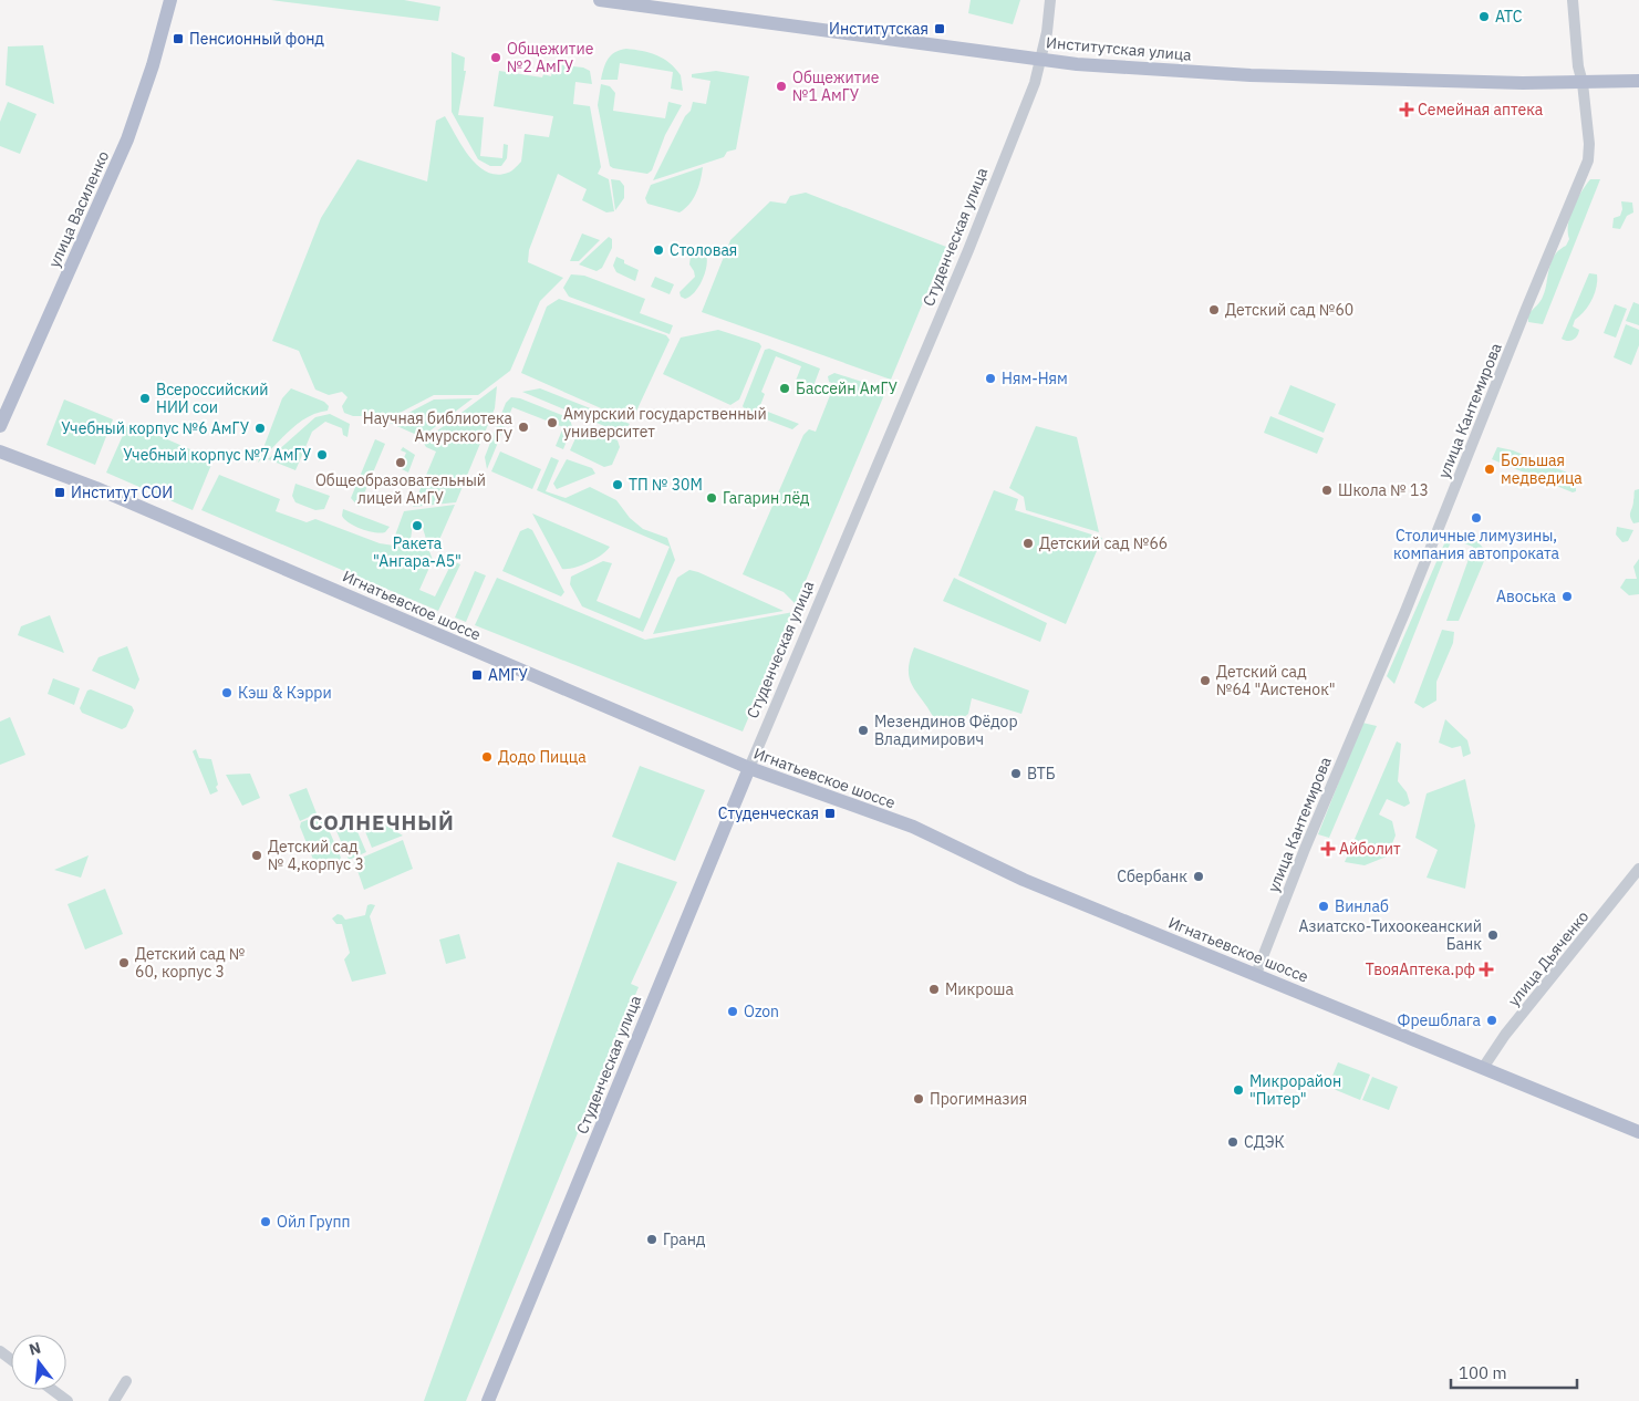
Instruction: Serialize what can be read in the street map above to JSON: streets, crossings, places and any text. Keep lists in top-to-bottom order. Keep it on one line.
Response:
{"streets":{"main road":["Институтская улица","улица Василенко","Студенческая улица","Игнатьевское шоссе"],"street":["улица Кантемирова","улица Дьяченко"]},"crossings":[["Институтская улица","Студенческая улица"],["Институтская улица","улица Кантемирова"],["Студенческая улица","Игнатьевское шоссе"],["улица Кантемирова","Игнатьевское шоссе"],["Игнатьевское шоссе","улица Дьяченко"]],"districts":["СОЛНЕЧНЫЙ"],"places":{"other":["АТС","Общежитие №2 АмГУ","Общежитие №1 АмГУ","Столовая","Детский сад №60","Ням-Ням","Бассейн АмГУ","Всероссийский НИИ сои","Амурский государственный университет","Научная библиотека Амурского ГУ","Учебный корпус №6 АмГУ","Учебный корпус №7 АмГУ","Общеобразовательный лицей АмГУ","Большая медведица","ТП № 30М","Школа № 13","Гагарин лёд","Столичные лимузины, компания автопроката","Ракета \"Ангара-А5\"","Детский сад №66","Авоська","Детский сад №64 \"Аистенок\"","Кэш & Кэрри","Мезендинов Фёдор Владимирович","Додо Пицца","ВТБ","Детский сад № 4,корпус 3","Сбербанк","Винлаб","Азиатско-Тихоокеанский Банк","Детский сад № 60, корпус 3","Микроша","Ozon","Фрешблага","Микрорайон \"Питер\"","Прогимназия","СДЭК","Ойл Групп","Гранд"],"transit":["Институтская","Пенсионный фонд","Институт СОИ","АМГУ","Студенческая"],"health":["Семейная аптека","Айболит","ТвояАптека.рф"]},"scale_bar":"100 m","north":"top"}
